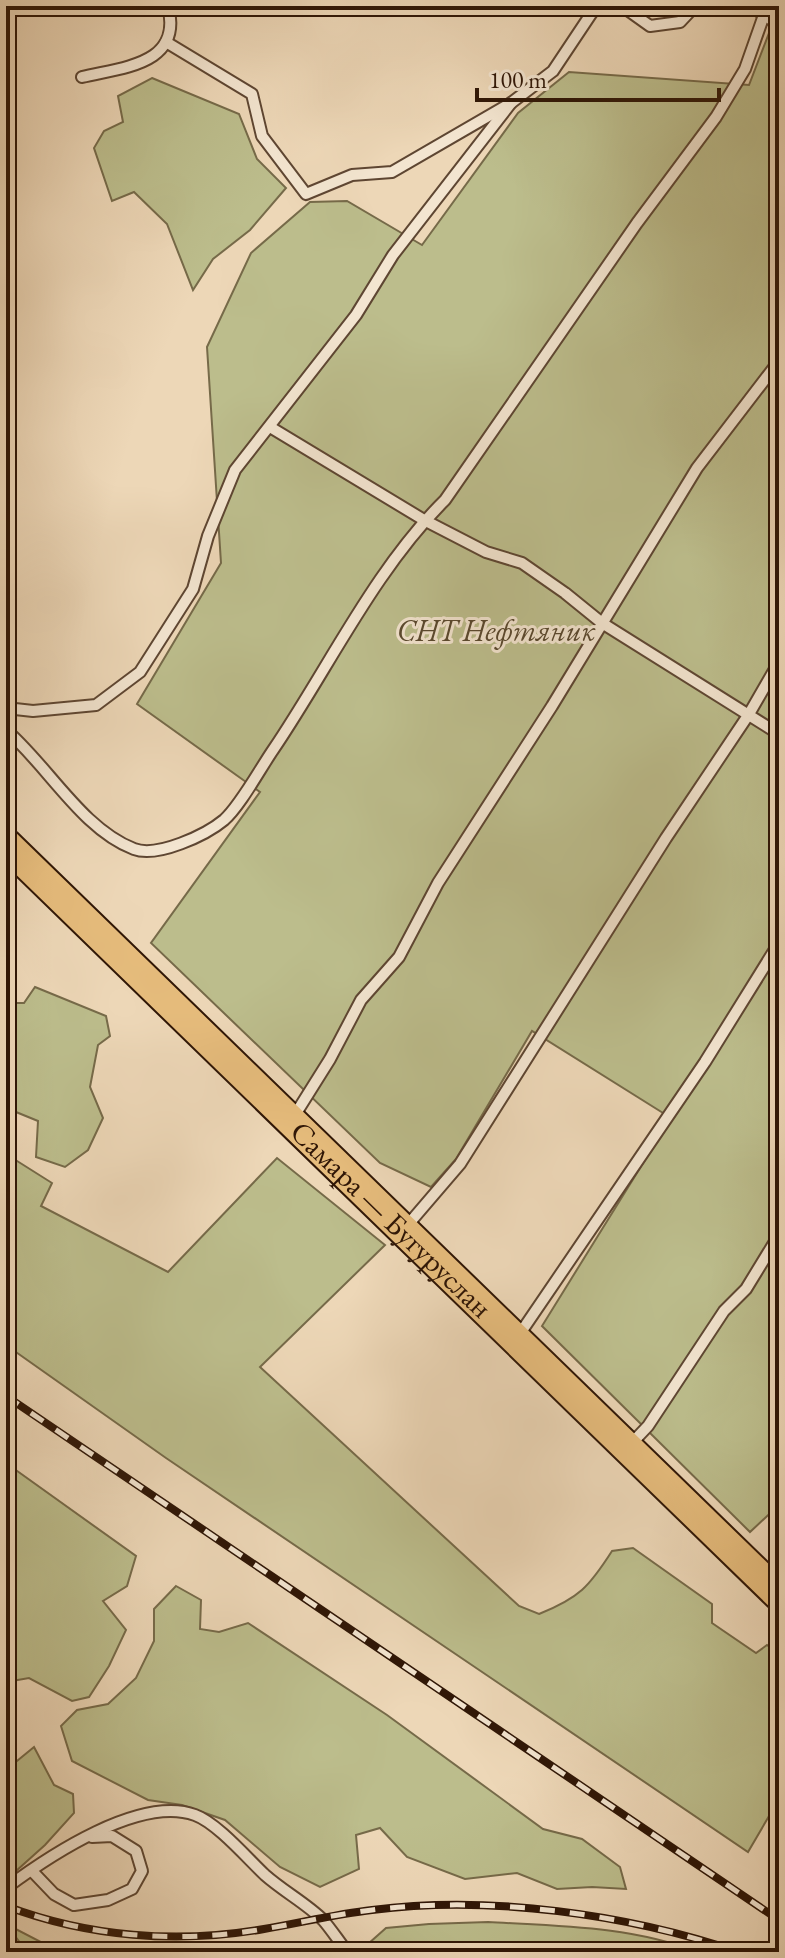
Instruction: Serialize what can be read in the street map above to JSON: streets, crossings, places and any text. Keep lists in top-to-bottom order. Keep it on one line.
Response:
{"streets":{"main road":["Самара — Бугуруслан"]},"parks":["СНТ Нефтяник"],"scale_bar":"100 m"}
